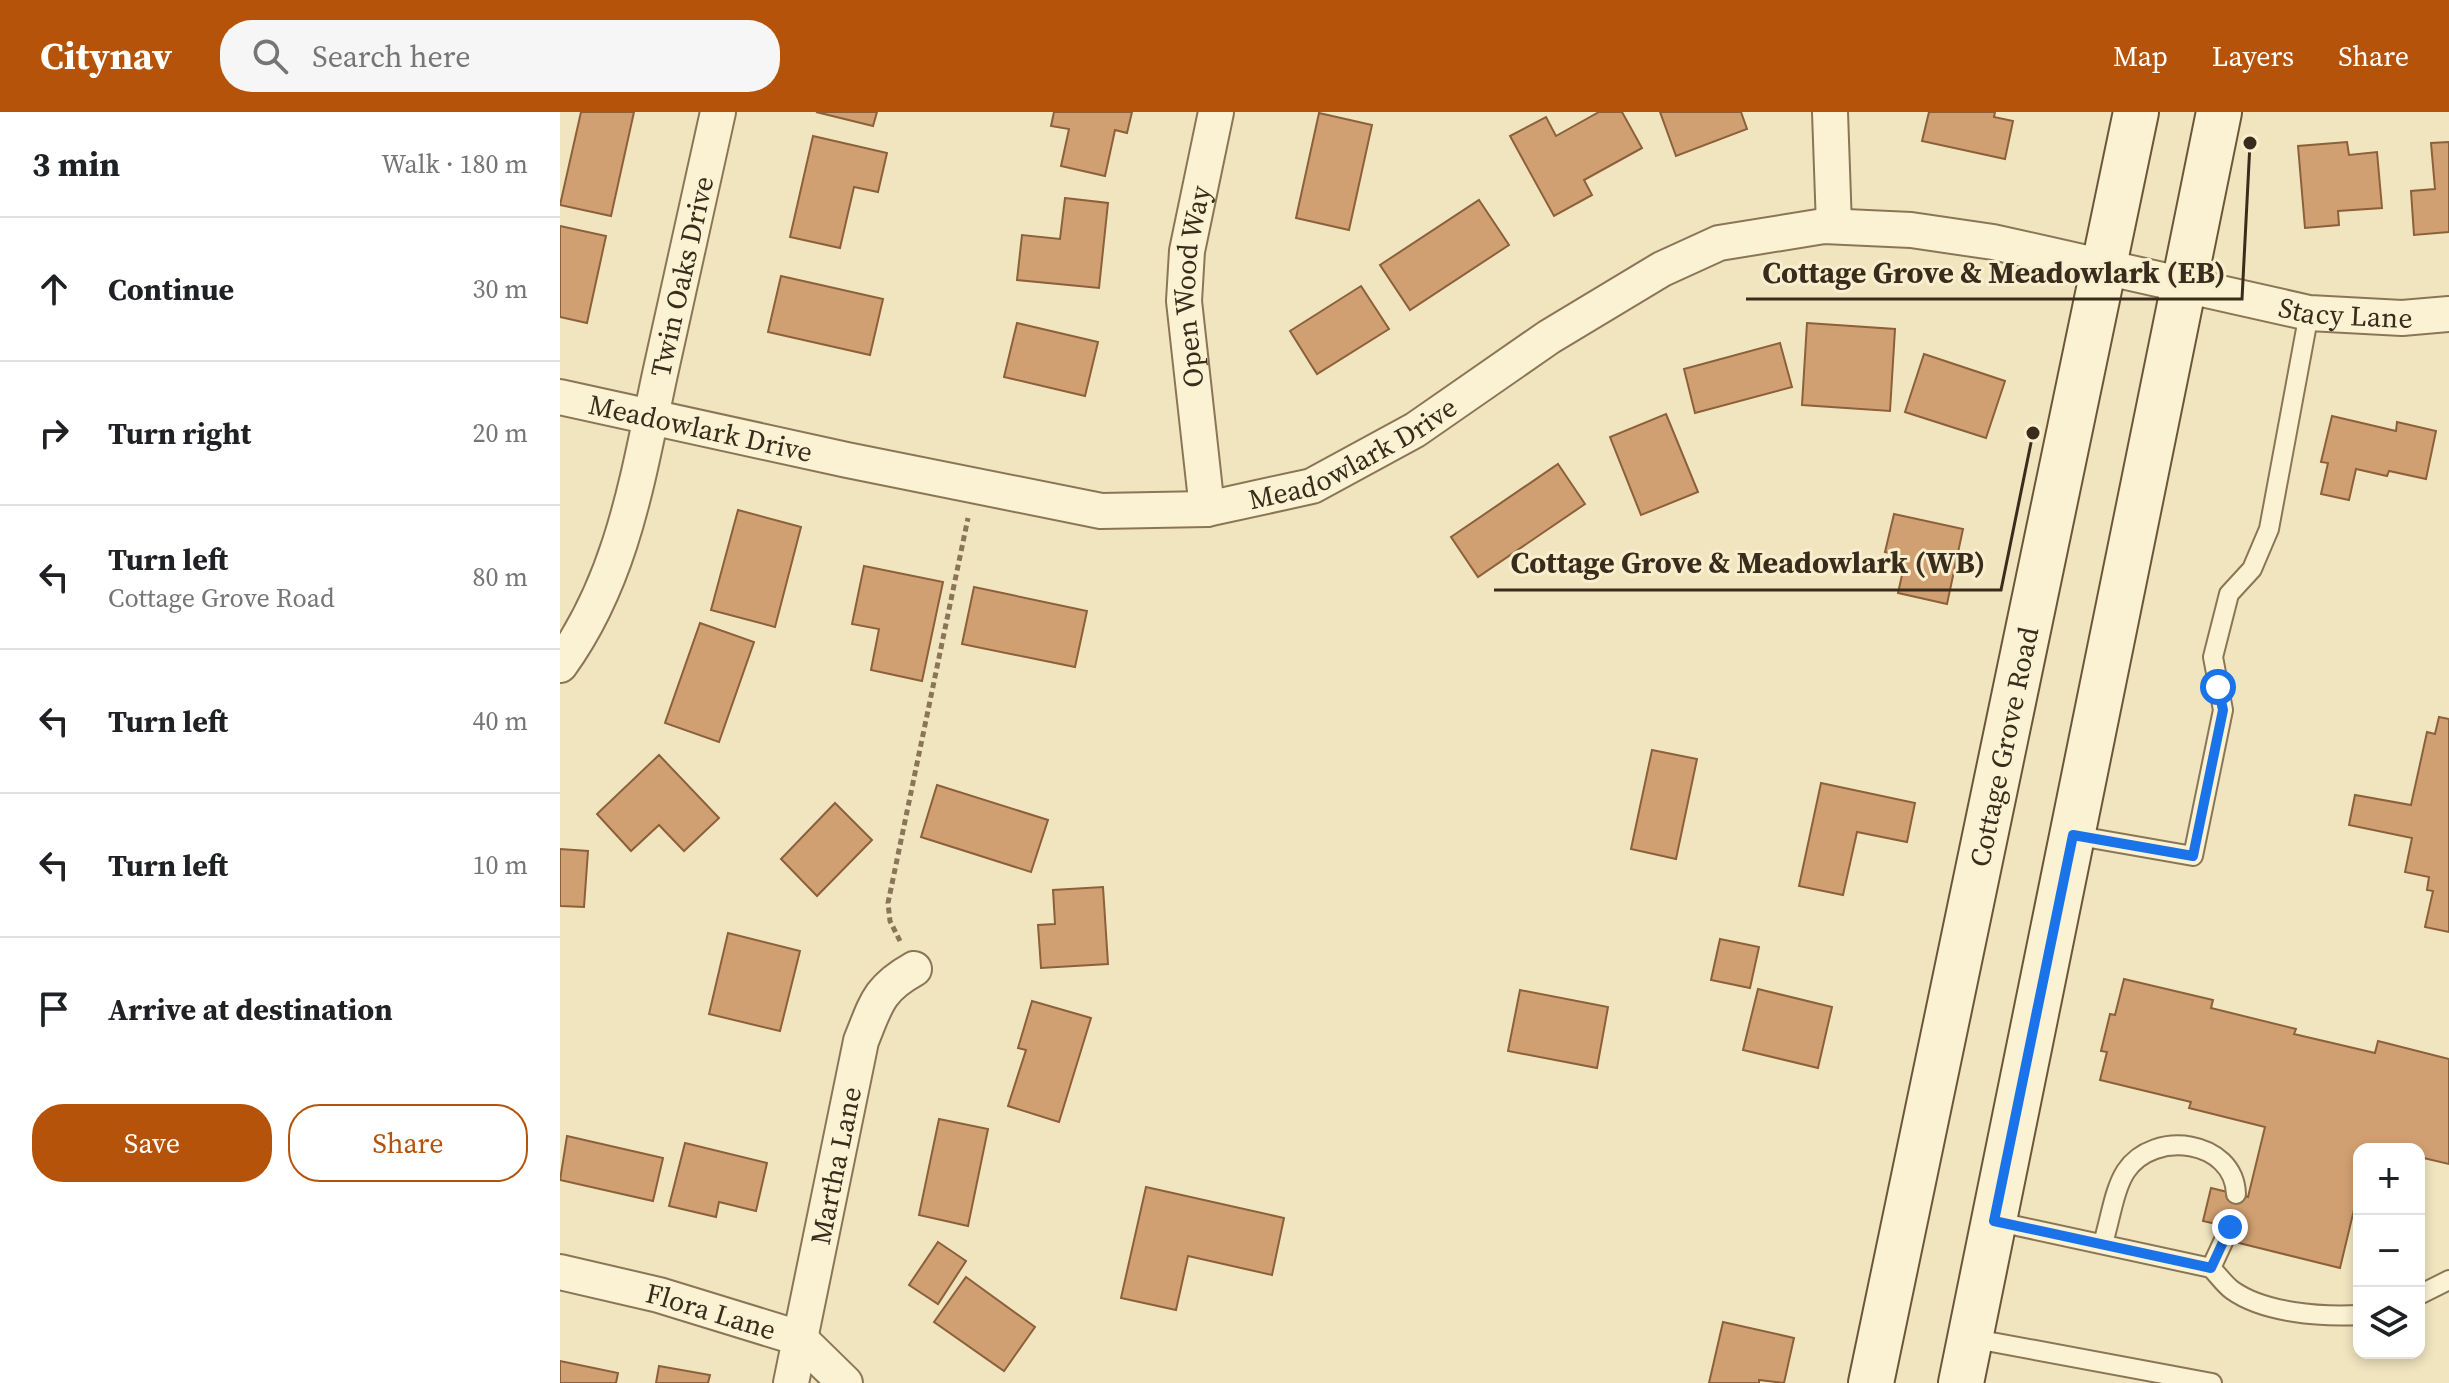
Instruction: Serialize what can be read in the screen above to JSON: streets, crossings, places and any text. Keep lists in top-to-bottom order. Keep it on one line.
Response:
{"streets":{"main road":["Cottage Grove Road"],"street":["Twin Oaks Drive","Open Wood Way","Stacy Lane","Meadowlark Drive","Martha Lane","Flora Lane"]},"crossings":[["Twin Oaks Drive","Meadowlark Drive"],["Open Wood Way","Meadowlark Drive"],["Stacy Lane","Meadowlark Drive"],["Stacy Lane","Cottage Grove Road"],["Meadowlark Drive","Cottage Grove Road"],["Martha Lane","Flora Lane"]],"places":["Cottage Grove & Meadowlark (EB)","Cottage Grove & Meadowlark (WB)"],"page":{"header":"Citynav","search":"Search here","nav":["Map","Layers","Share"],"heading":["3 min","Walk · 180 m"],"list":[["Continue","30 m"],["Turn right","20 m"],["Turn left","Cottage Grove Road","80 m"],["Turn left","40 m"],["Turn left","10 m"],"Arrive at destination"],"buttons":["Save","Share"],"map_buttons":["+","−"]}}
